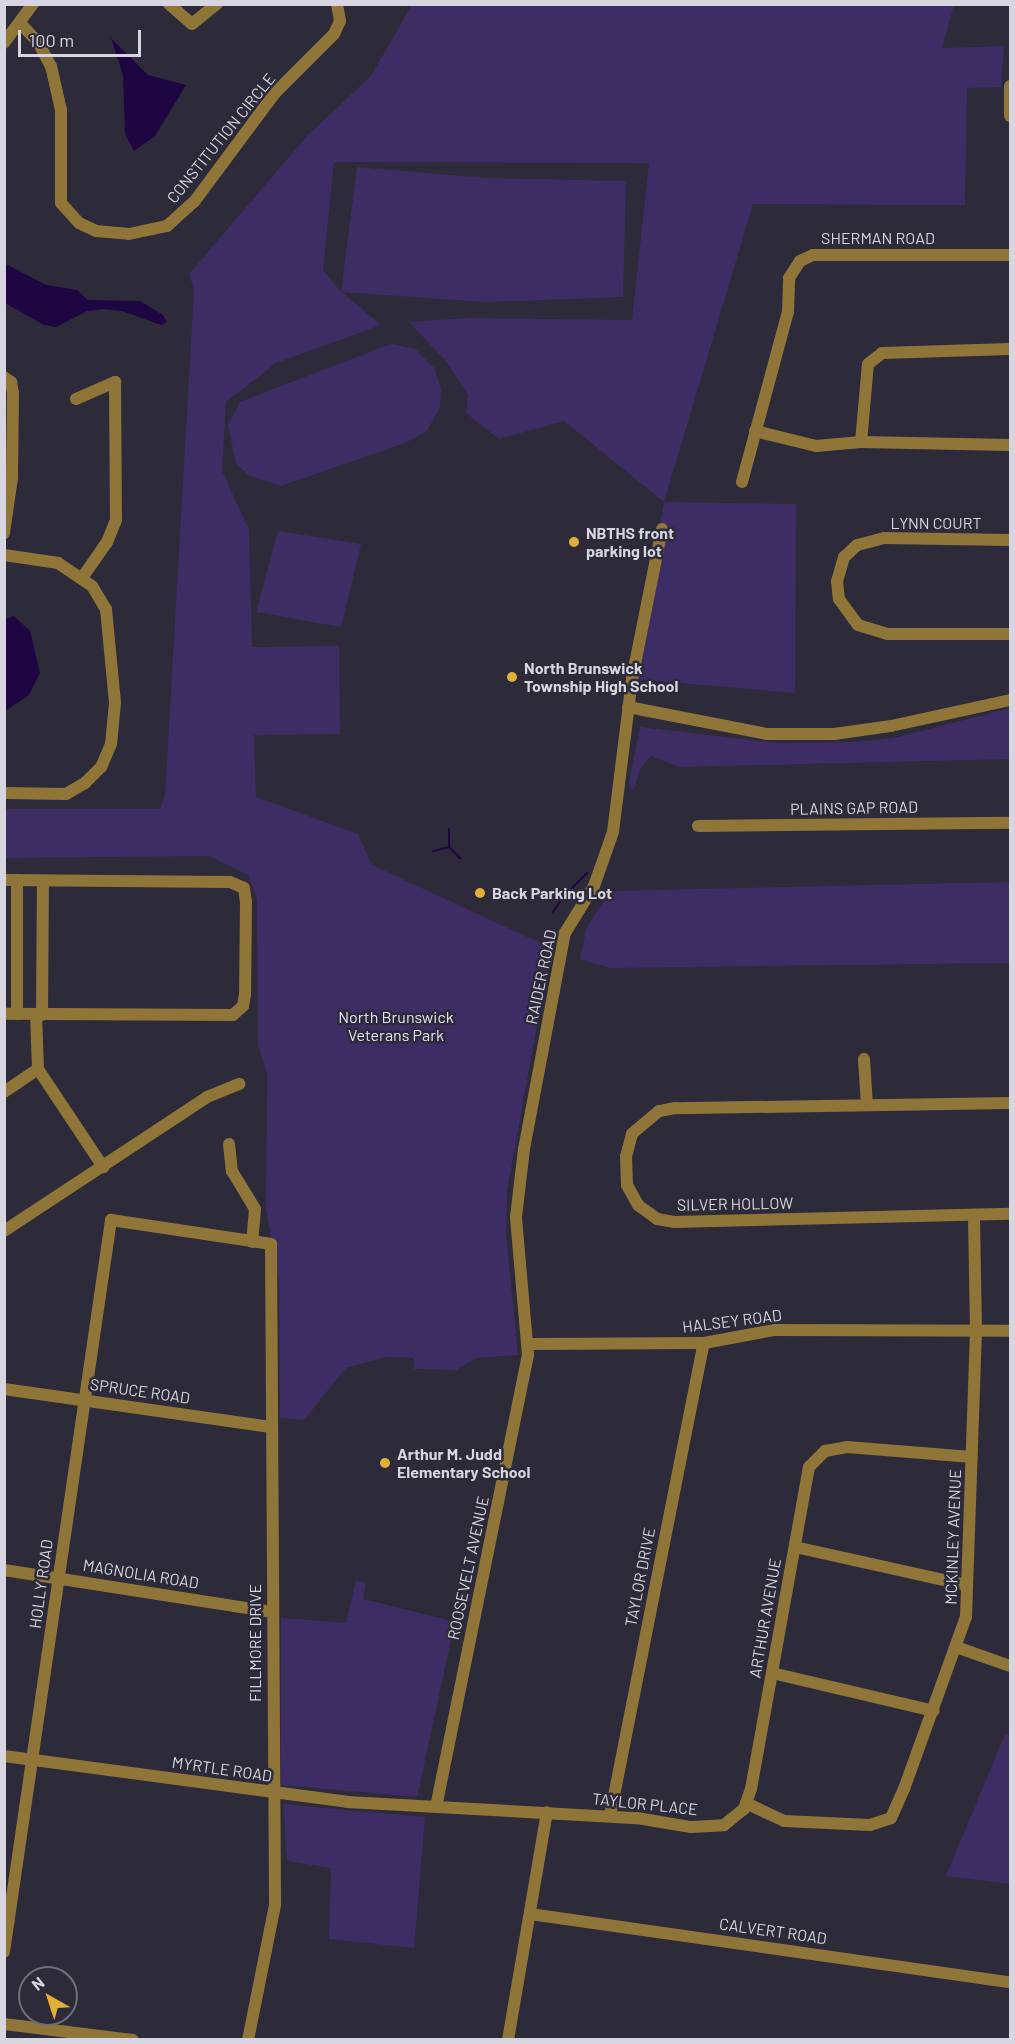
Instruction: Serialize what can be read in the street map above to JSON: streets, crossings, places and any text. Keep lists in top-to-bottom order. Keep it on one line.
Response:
{"streets":{"street":["CONSTITUTION CIRCLE","SHERMAN ROAD","LYNN COURT","PLAINS GAP ROAD","RAIDER ROAD","SILVER HOLLOW","HALSEY ROAD","SPRUCE ROAD","MCKINLEY AVENUE","ROOSEVELT AVENUE","MAGNOLIA ROAD","TAYLOR DRIVE","HOLLY ROAD","ARTHUR AVENUE","FILLMORE DRIVE","MYRTLE ROAD","TAYLOR PLACE","CALVERT ROAD"]},"crossings":[["RAIDER ROAD","ROOSEVELT AVENUE"],["SILVER HOLLOW","MCKINLEY AVENUE"],["HALSEY ROAD","MCKINLEY AVENUE"],["HALSEY ROAD","ROOSEVELT AVENUE"],["HALSEY ROAD","TAYLOR DRIVE"],["SPRUCE ROAD","HOLLY ROAD"],["SPRUCE ROAD","FILLMORE DRIVE"],["MCKINLEY AVENUE","ARTHUR AVENUE"],["MCKINLEY AVENUE","TAYLOR PLACE"],["ROOSEVELT AVENUE","MYRTLE ROAD"],["ROOSEVELT AVENUE","TAYLOR PLACE"],["MAGNOLIA ROAD","HOLLY ROAD"],["MAGNOLIA ROAD","FILLMORE DRIVE"],["TAYLOR DRIVE","TAYLOR PLACE"],["HOLLY ROAD","FILLMORE DRIVE"],["HOLLY ROAD","MYRTLE ROAD"],["ARTHUR AVENUE","TAYLOR PLACE"],["FILLMORE DRIVE","MYRTLE ROAD"],["MYRTLE ROAD","TAYLOR PLACE"]],"parks":["North Brunswick Veterans Park"],"places":["NBTHS front parking lot","North Brunswick Township High School","Back Parking Lot","Arthur M. Judd Elementary School"],"scale_bar":"100 m","north":"top left"}
